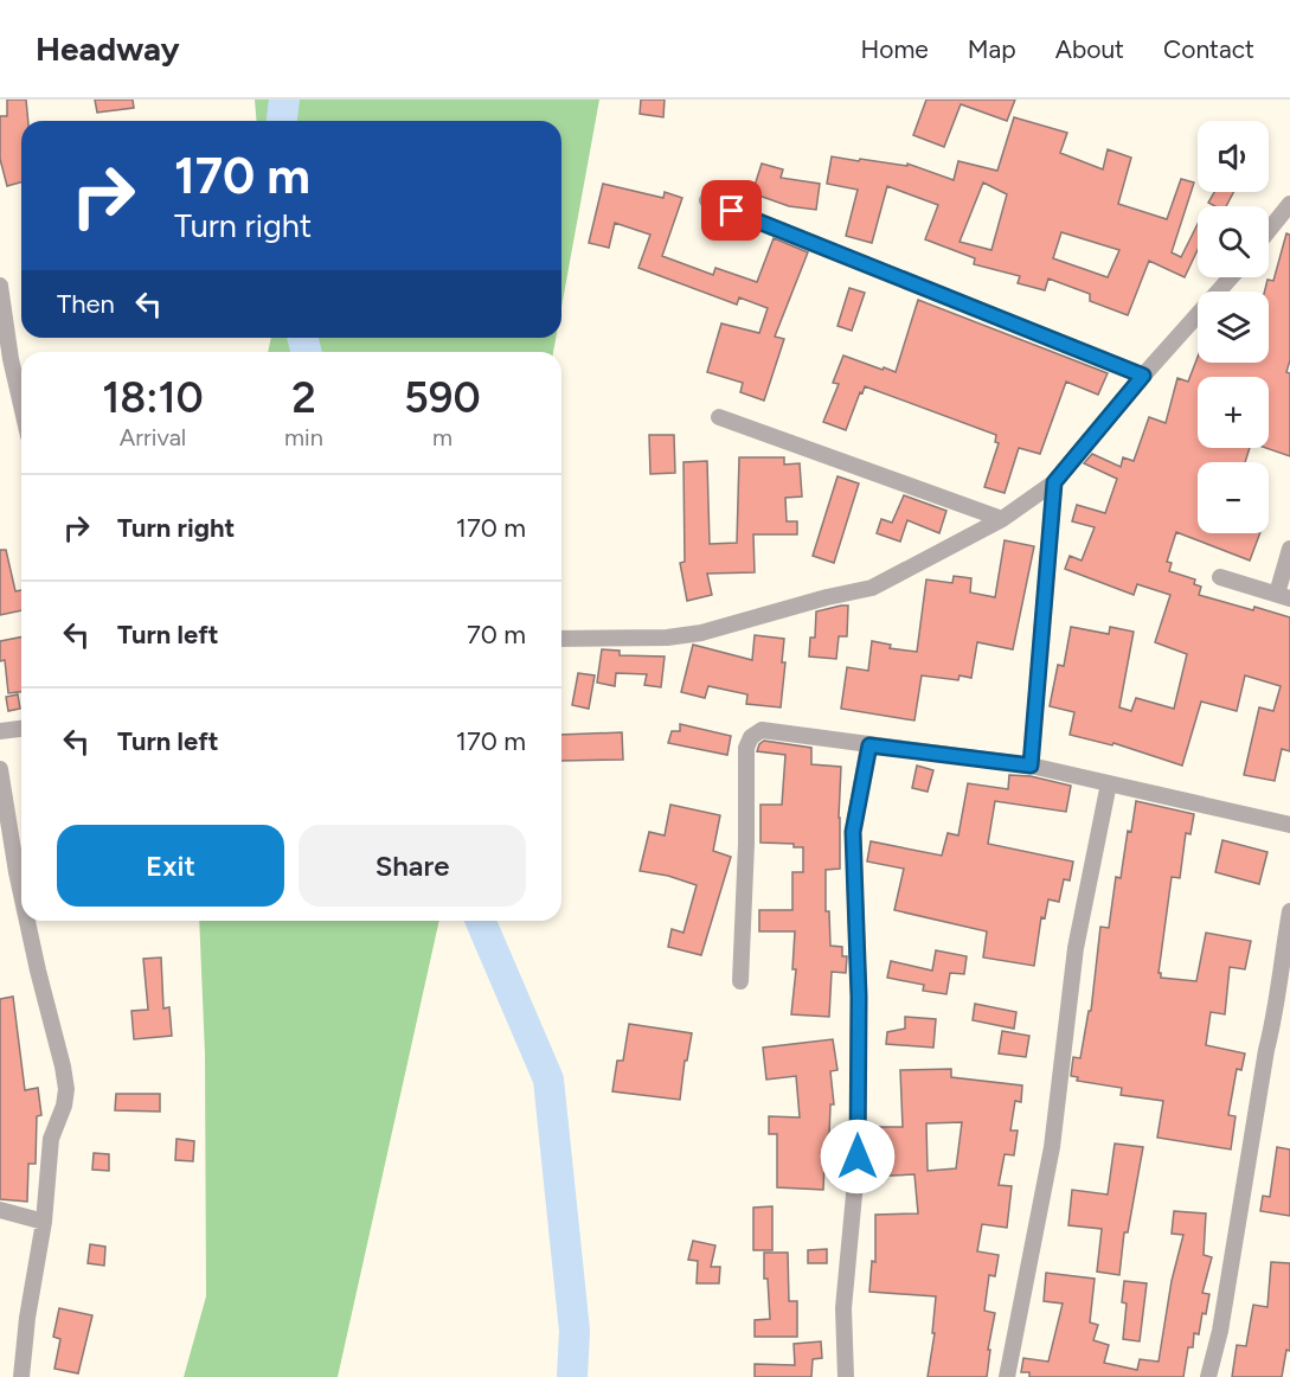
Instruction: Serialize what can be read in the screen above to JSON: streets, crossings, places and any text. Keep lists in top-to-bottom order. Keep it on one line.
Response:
{"page":{"header":"Headway","nav":["Home","Map","About","Contact"],"map_buttons":["+","−"],"turn":["170 m","Turn right"],"then":"Then","eta":["18:10","Arrival","2","min","590","m"],"list":[{"name":"Turn right","value":"170 m"},{"name":"Turn left","value":"70 m"},{"name":"Turn left","value":"170 m"}],"buttons":["Exit","Share"]}}
